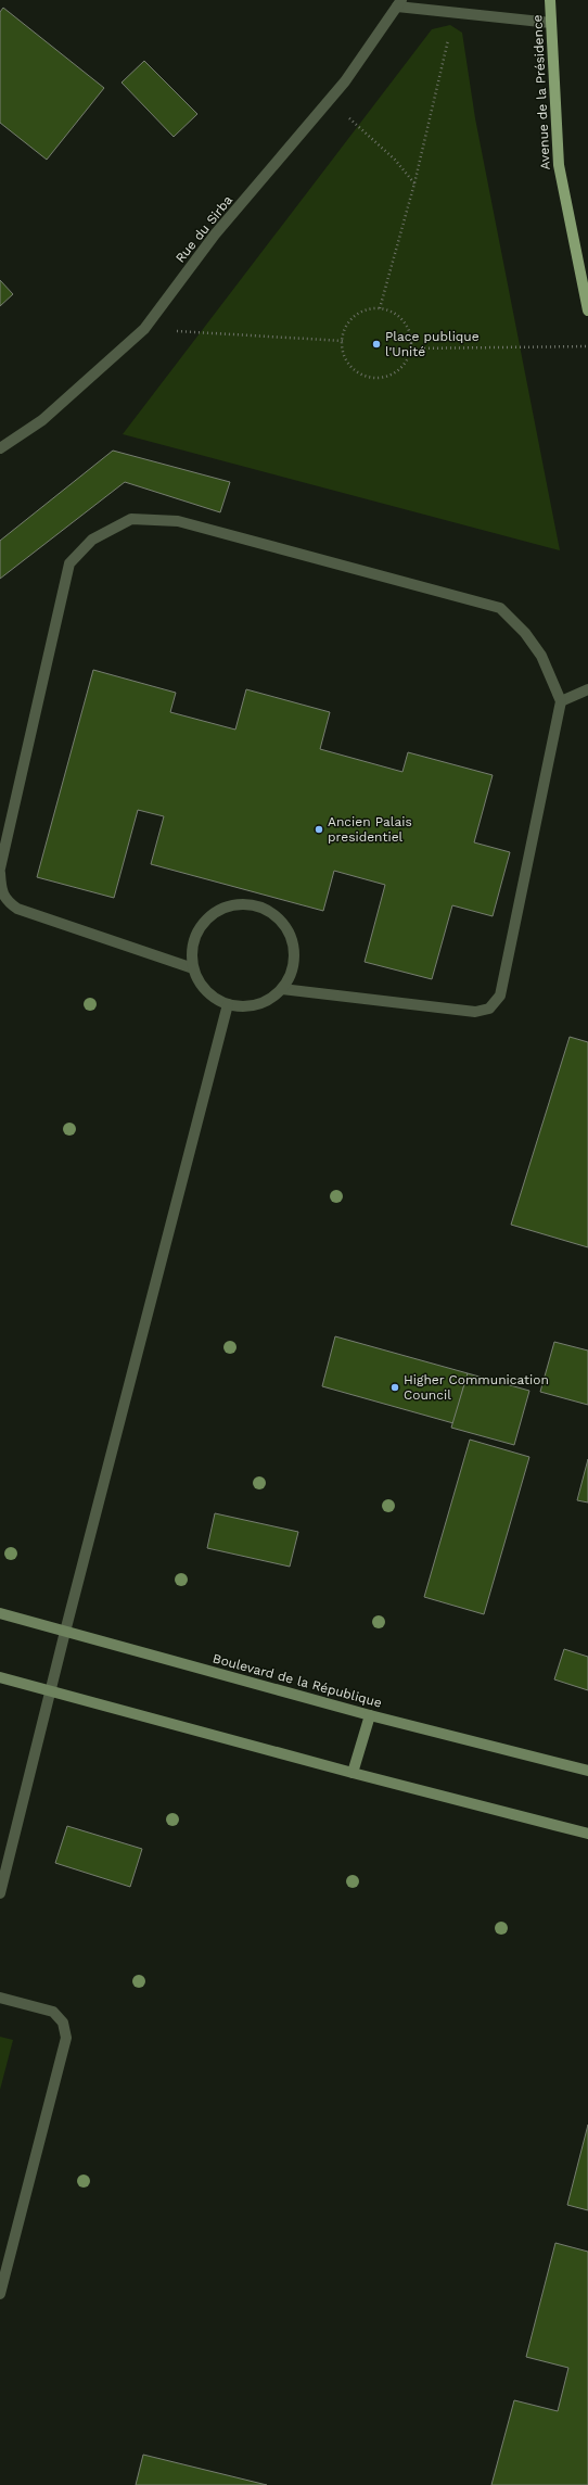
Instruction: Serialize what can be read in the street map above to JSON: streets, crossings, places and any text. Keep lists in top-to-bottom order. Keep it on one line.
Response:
{"streets":{"main road":["Avenue de la Présidence","Boulevard de la République"],"lane":["Rue du Sirba"]},"places":["Place publique l'Unité","Ancien Palais presidentiel","Higher Communication Council"]}
